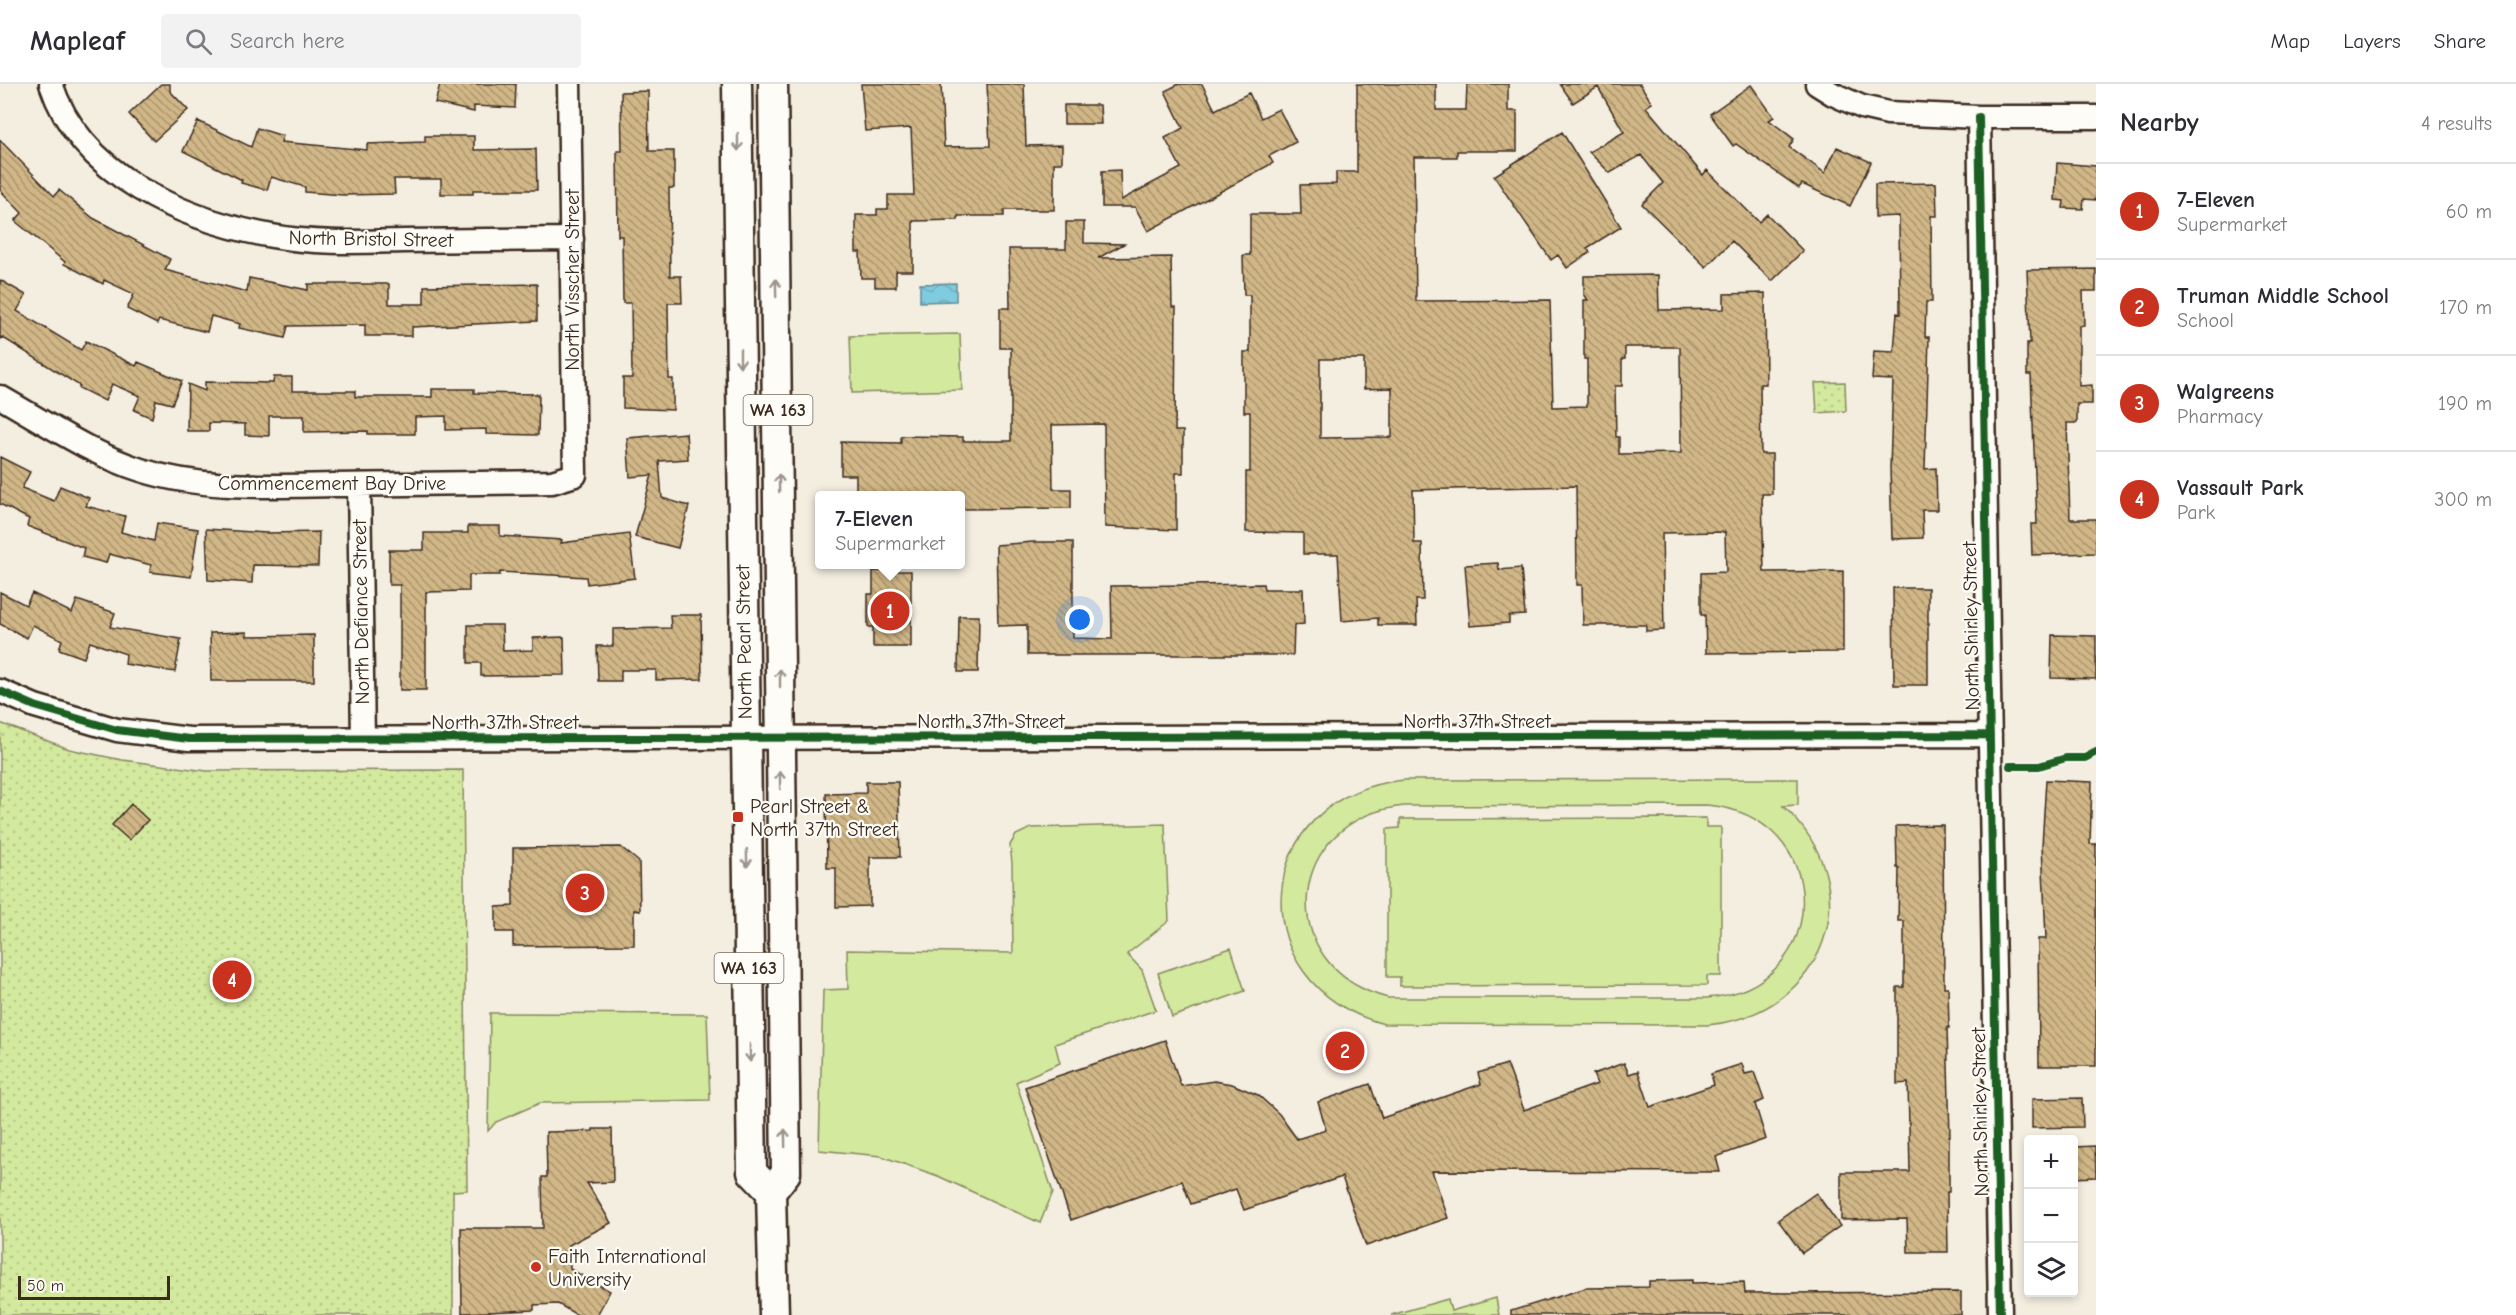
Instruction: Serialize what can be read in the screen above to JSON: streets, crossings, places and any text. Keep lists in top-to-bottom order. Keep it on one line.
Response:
{"streets":{"main road":["WA 163","North Pearl Street"],"street":["North Bristol Street","North Visscher Street","Commencement Bay Drive","North Defiance Street","North Shirley Street","North 37th Street"]},"crossings":[["North Bristol Street","North Visscher Street"],["North Visscher Street","Commencement Bay Drive"],["Commencement Bay Drive","North Defiance Street"],["North Defiance Street","North 37th Street"],["North Shirley Street","North 37th Street"],["North Pearl Street","North 37th Street"]],"places":{"transit":["Pearl Street & North 37th Street"],"other":["Faith International University"]},"scale_bar":"50 m","page":{"header":"Mapleaf","search":"Search here","nav":["Map","Layers","Share"],"heading":["Nearby","4 results"],"list":[{"mark":"1","name":"7-Eleven","note":"Supermarket","value":"60 m"},{"mark":"2","name":"Truman Middle School","note":"School","value":"170 m"},{"mark":"3","name":"Walgreens","note":"Pharmacy","value":"190 m"},{"mark":"4","name":"Vassault Park","note":"Park","value":"300 m"}],"popup":["7-Eleven","Supermarket"],"pins":["1","3","4","2"],"map_buttons":["+","−"],"scale":"50 m"}}
